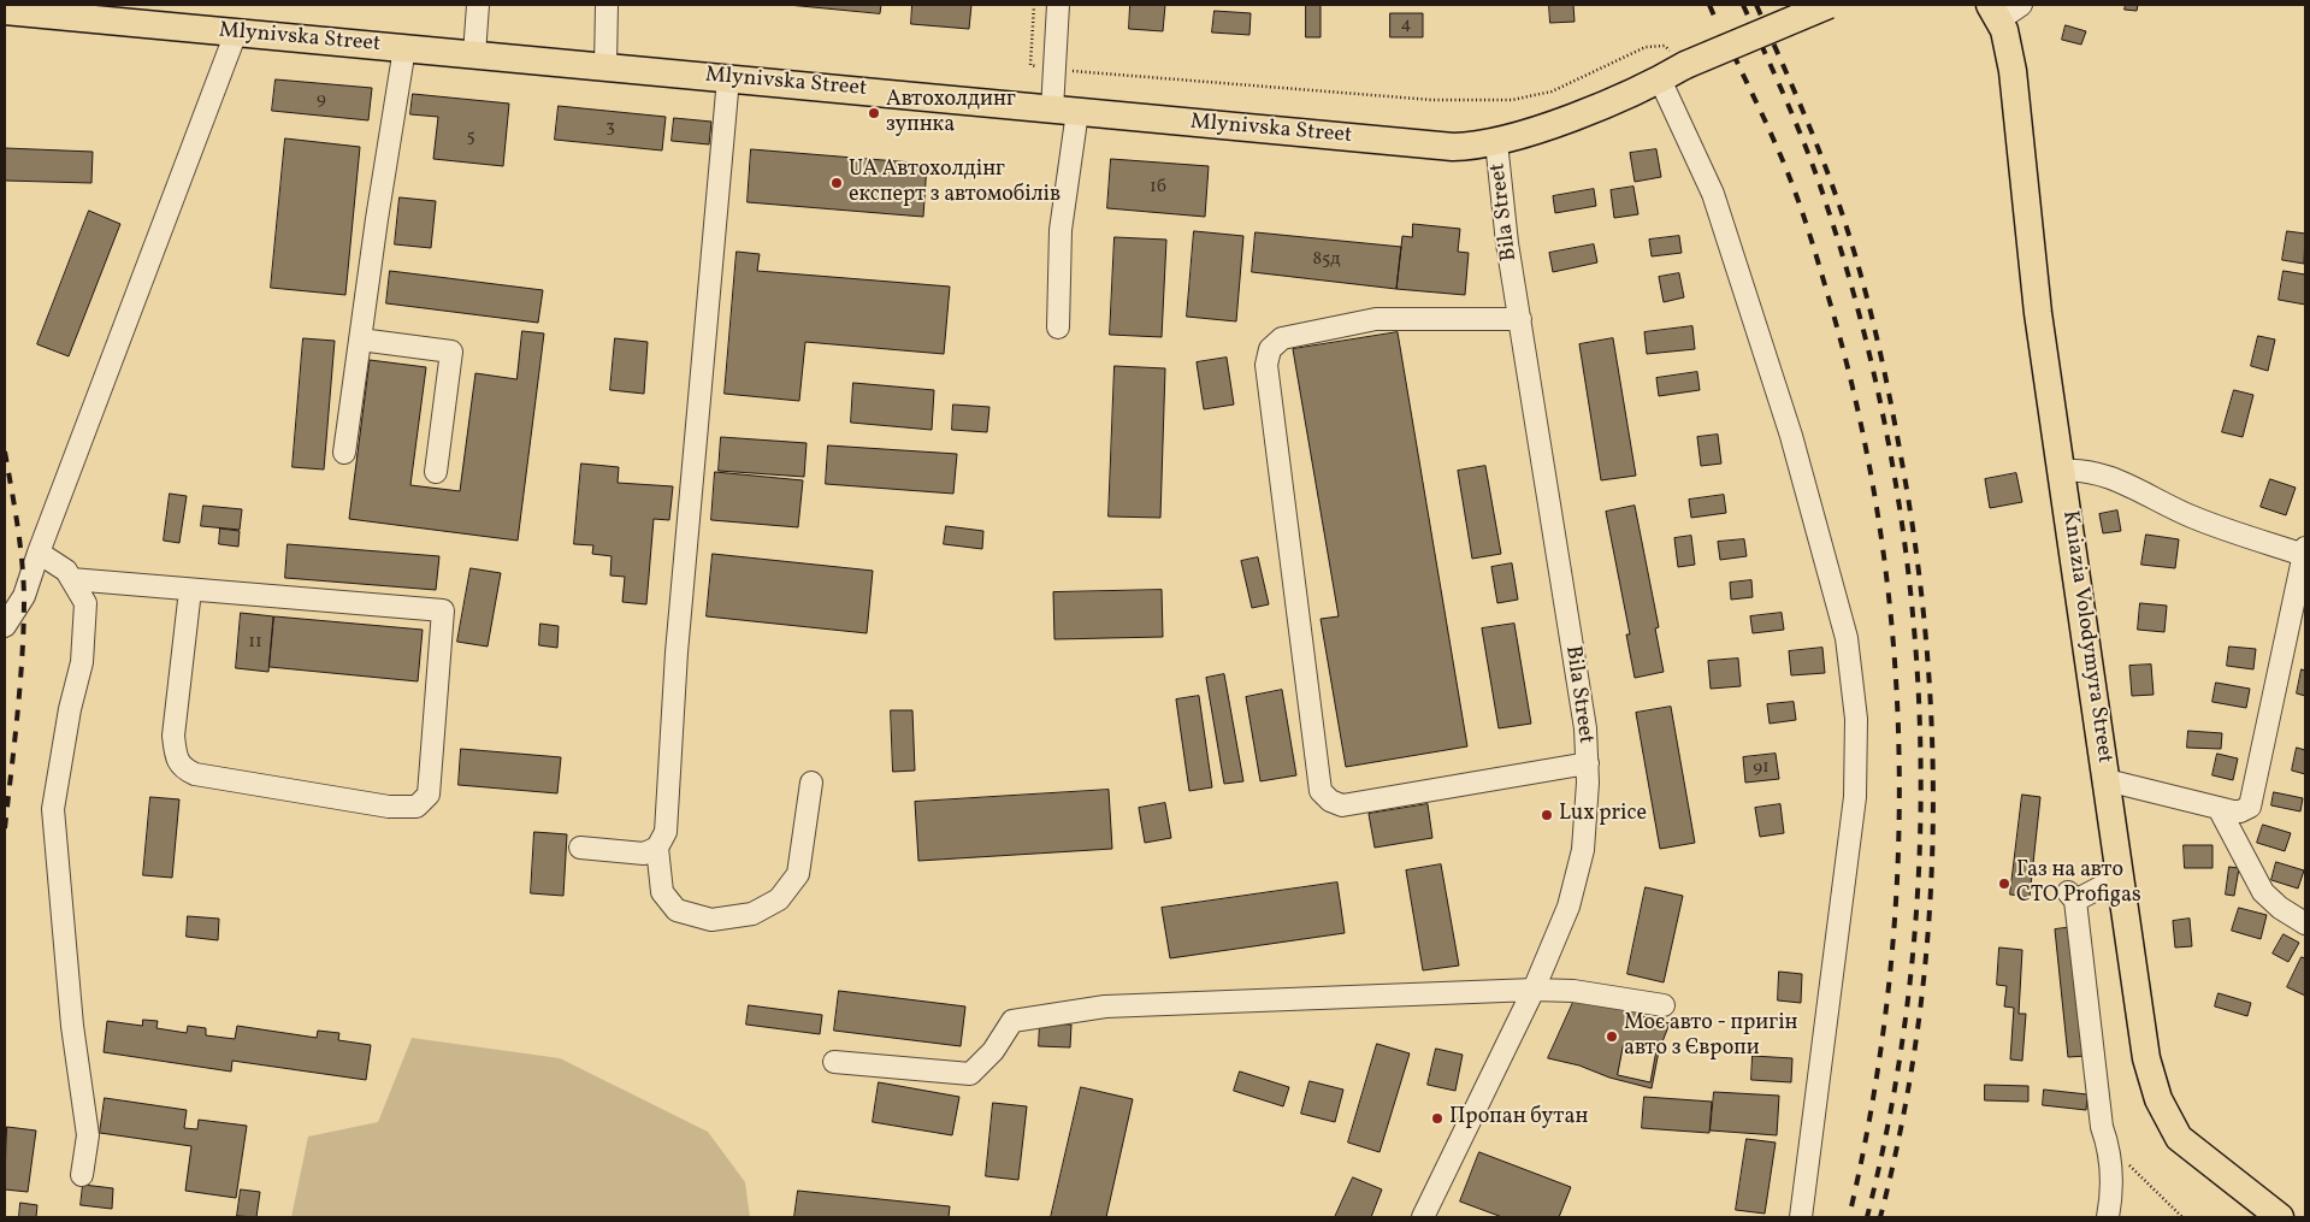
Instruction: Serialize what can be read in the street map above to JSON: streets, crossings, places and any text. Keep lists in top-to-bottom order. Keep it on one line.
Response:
{"streets":{"main road":["Mlynivska Street","Kniazia Volodymyra Street"],"street":["Bila Street"]},"crossings":[["Mlynivska Street","Bila Street"]],"places":["Автохолдинг зупнка","UA Автохолдінг експерт з автомобілів","Lux price","Газ на авто СТО Profigas","Моє авто - пригін авто з Європи","Пропан бутан"],"house_numbers":["4","9","3","5","1б","85д","11","91"]}
